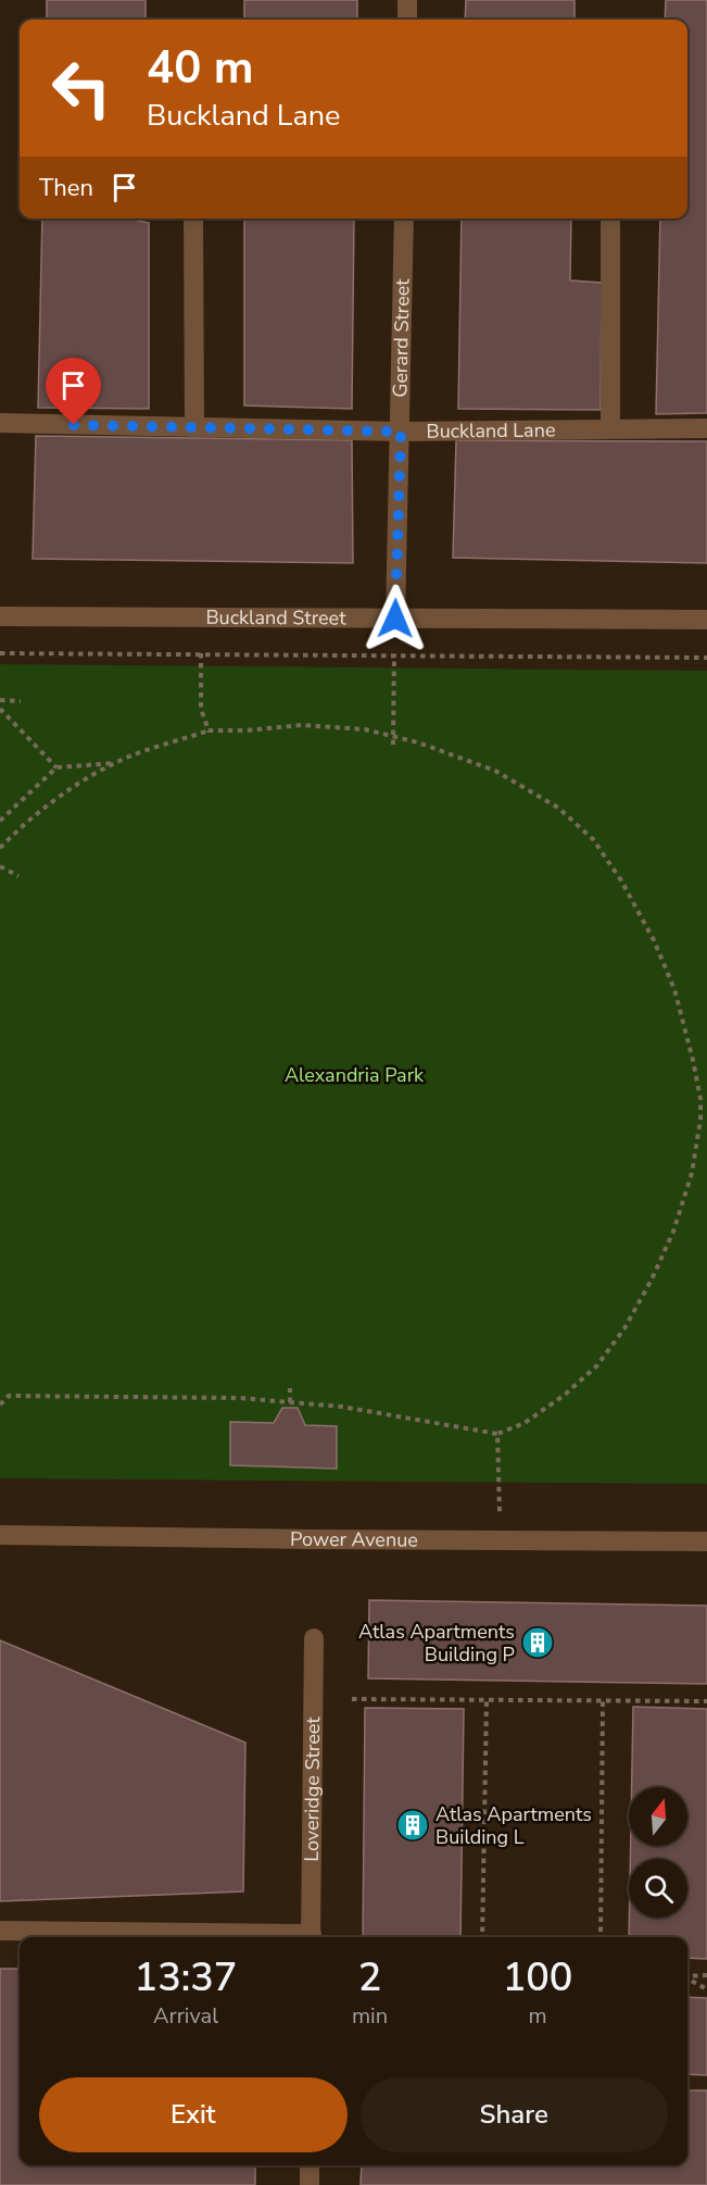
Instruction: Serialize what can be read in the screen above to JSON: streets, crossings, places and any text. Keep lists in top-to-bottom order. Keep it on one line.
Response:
{"streets":{"street":["Gerard Street","Buckland Lane","Buckland Street","Power Avenue","Loveridge Street"]},"crossings":[["Gerard Street","Buckland Lane"],["Gerard Street","Buckland Street"]],"parks":["Alexandria Park"],"places":{"building":["Atlas Apartments Building P","Atlas Apartments Building L"]},"north":"top","page":{"turn":["40 m","Buckland Lane"],"then":"Then","eta":["13:37","Arrival","2","min","100","m"],"buttons":["Exit","Share"]}}
